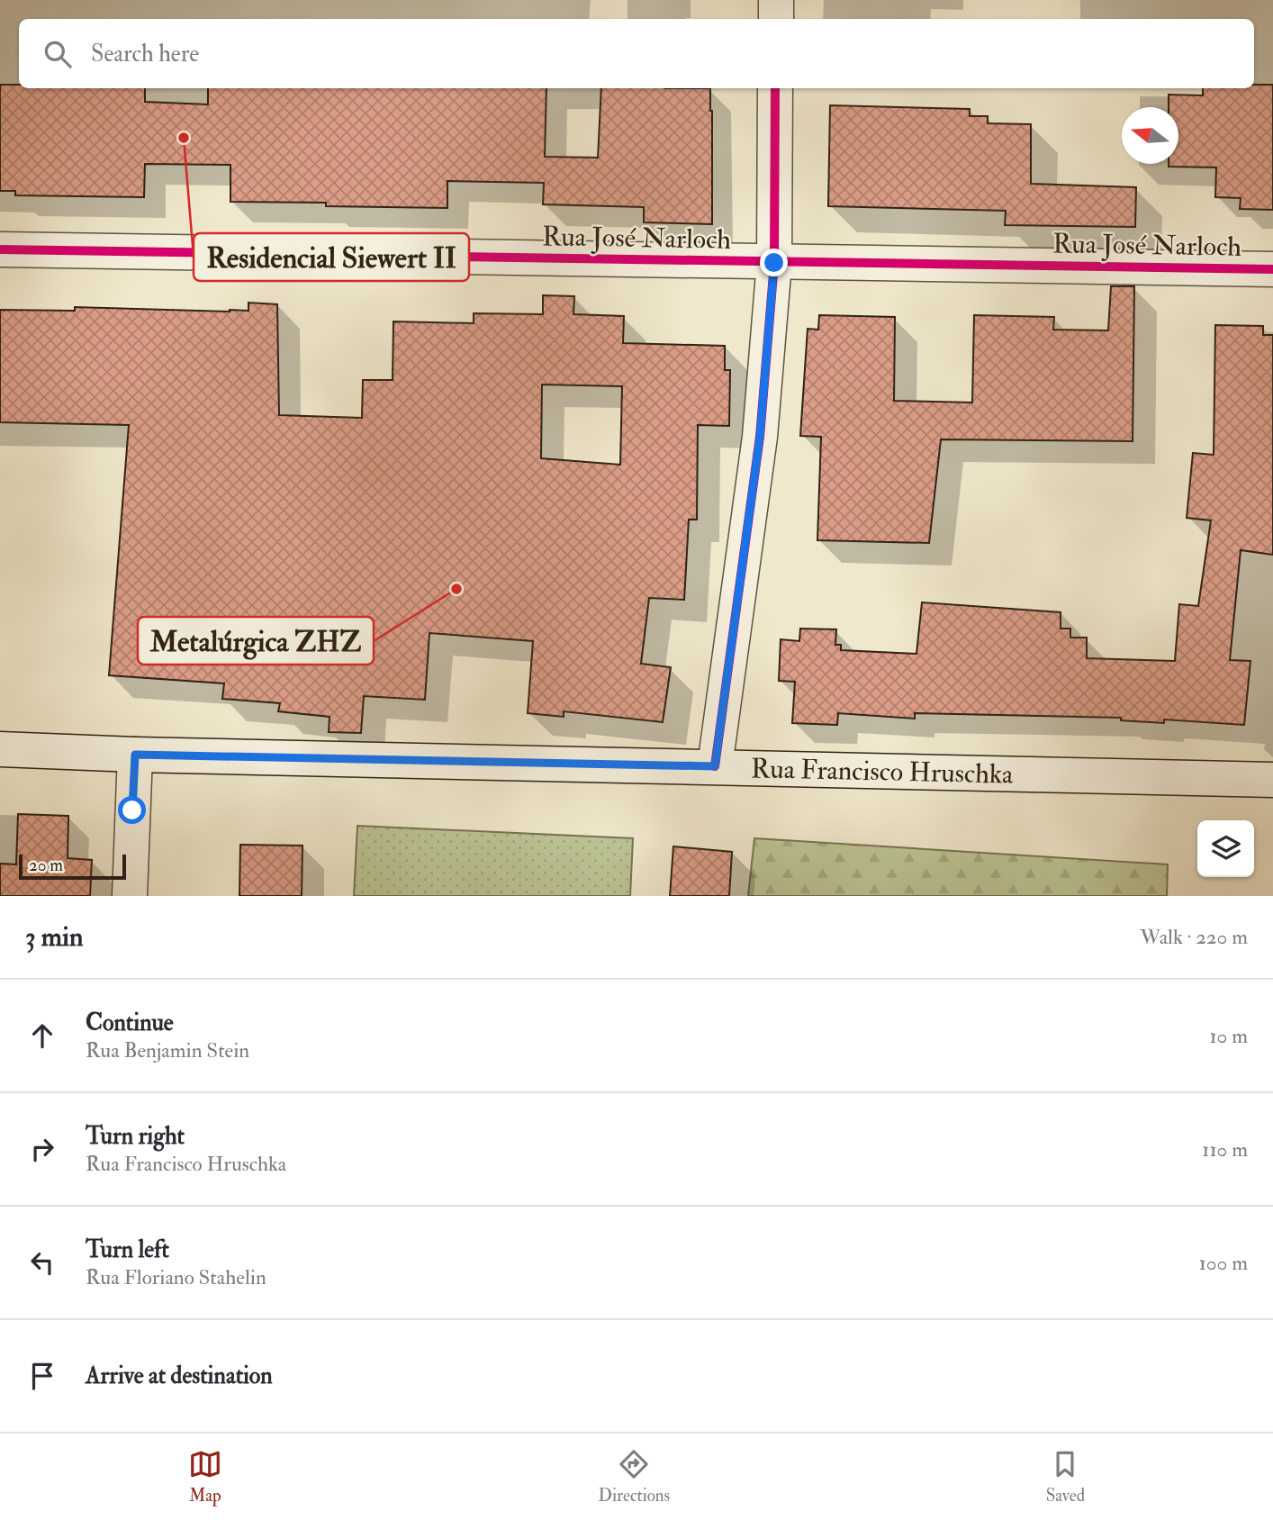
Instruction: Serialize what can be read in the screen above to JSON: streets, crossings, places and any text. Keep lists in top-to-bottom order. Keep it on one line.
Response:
{"streets":{"street":["Rua José Narloch","Rua Francisco Hruschka"]},"places":["Residencial Siewert II","Metalúrgica ZHZ"],"scale_bar":"20 m","north":"left","page":{"search":"Search here","scale":"20 m","heading":["3 min","Walk · 220 m"],"list":[["Continue","Rua Benjamin Stein","10 m"],["Turn right","Rua Francisco Hruschka","110 m"],["Turn left","Rua Floriano Stahelin","100 m"],"Arrive at destination"],"nav":["Map","Directions","Saved"]}}
